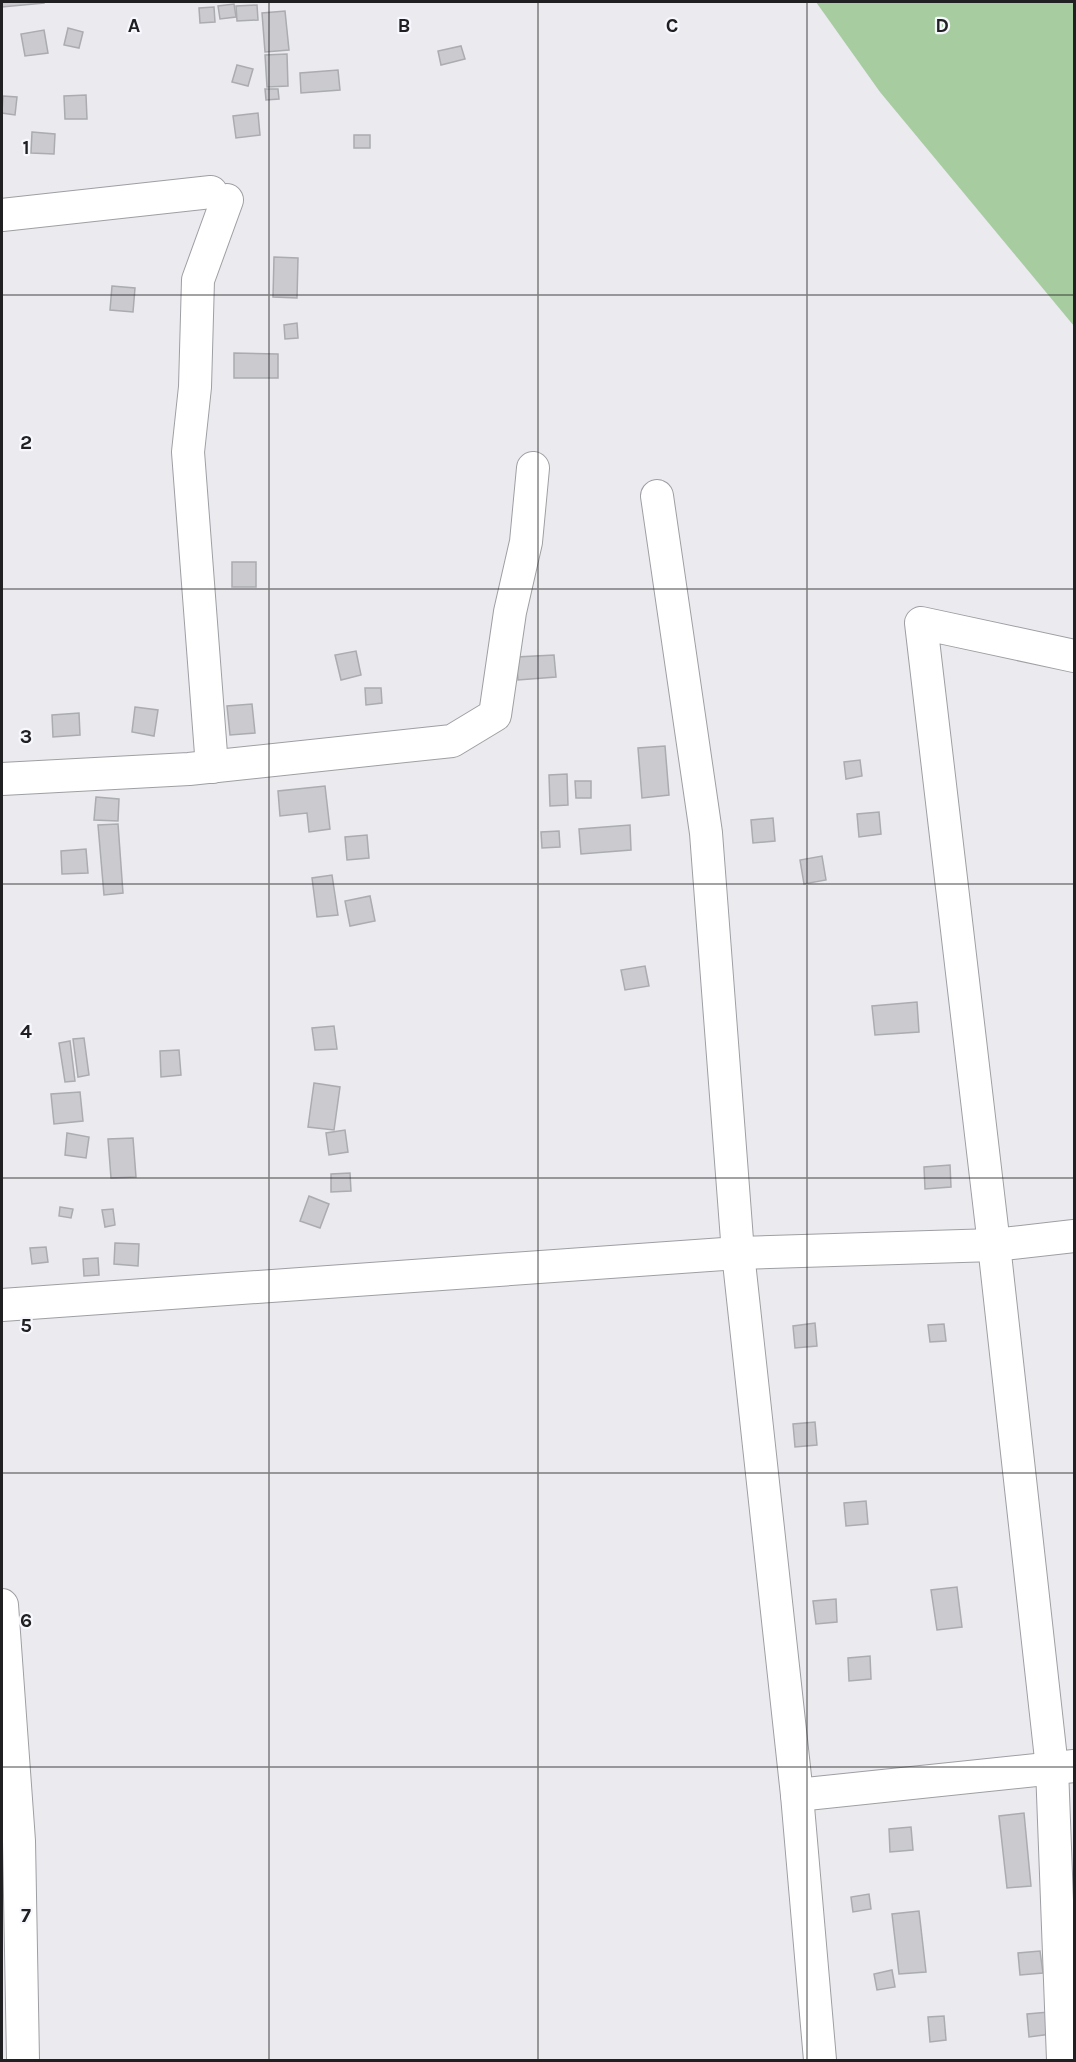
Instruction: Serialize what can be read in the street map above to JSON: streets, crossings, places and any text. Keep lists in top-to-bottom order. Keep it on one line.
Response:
{"grid":{"columns":["A","B","C","D"],"rows":["1","2","3","4","5","6","7"]}}
